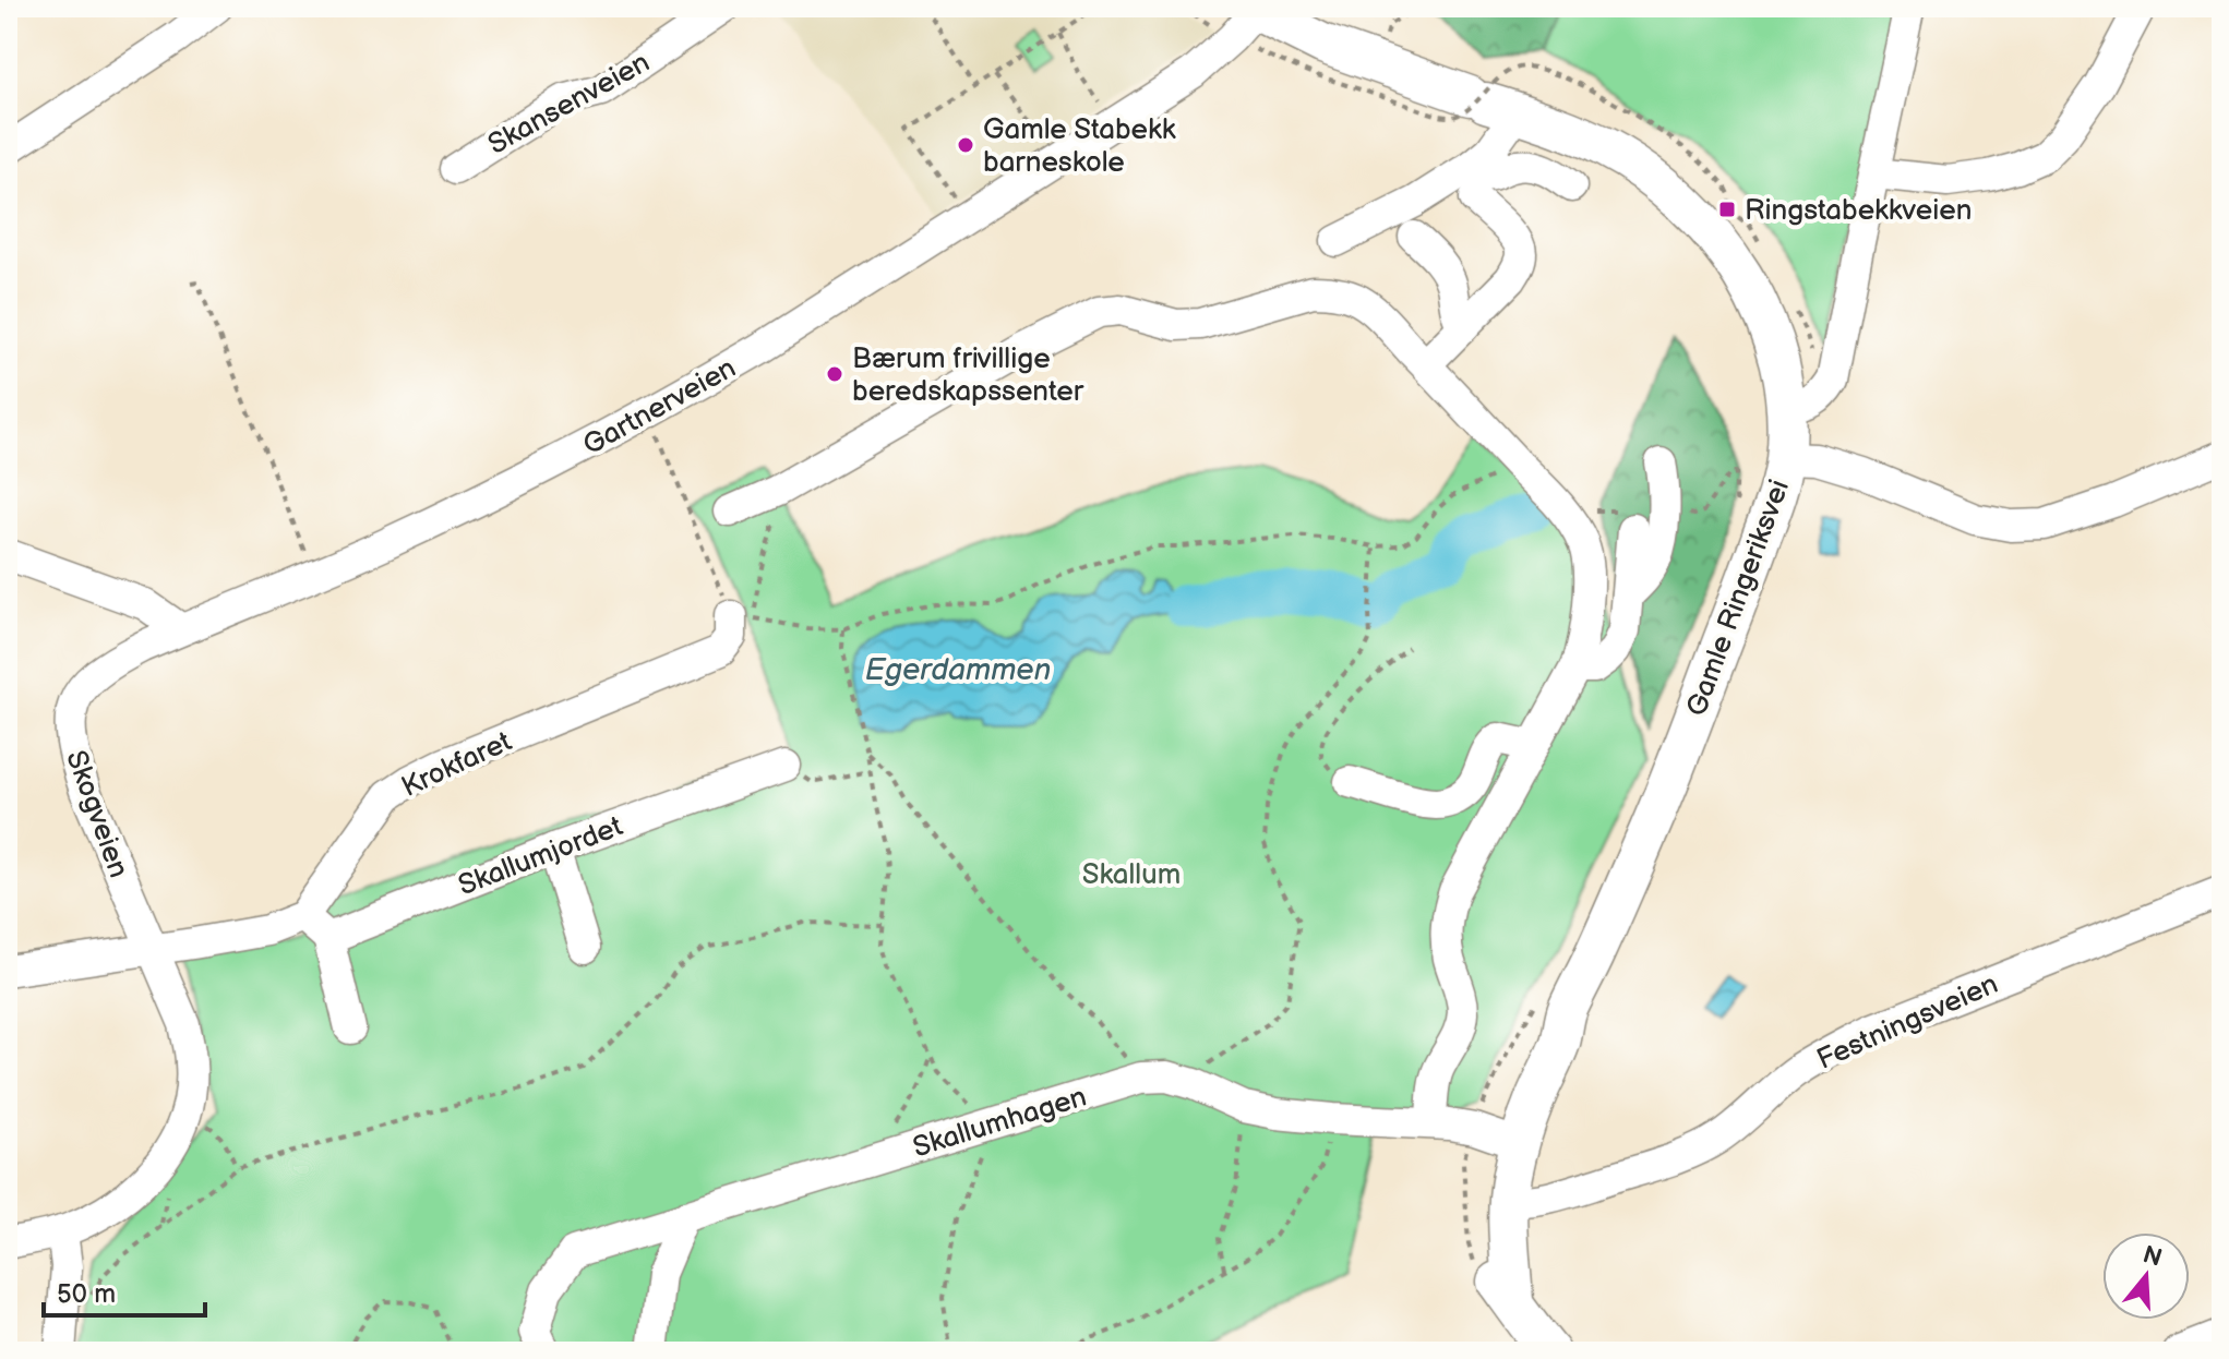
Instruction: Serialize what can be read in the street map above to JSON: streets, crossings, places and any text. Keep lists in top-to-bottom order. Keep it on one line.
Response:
{"streets":{"main road":["Gamle Ringeriksvei"],"street":["Skansenveien","Gartnerveien","Krokfaret","Skogveien","Skallumjordet","Festningsveien","Skallumhagen"]},"crossings":[["Gartnerveien","Gamle Ringeriksvei"],["Gartnerveien","Skogveien"],["Gamle Ringeriksvei","Festningsveien"],["Gamle Ringeriksvei","Skallumhagen"]],"water":["Egerdammen"],"parks":["Skallum"],"places":{"other":["Gamle Stabekk barneskole","Bærum frivillige beredskapssenter"],"transit":["Ringstabekkveien"]},"scale_bar":"50 m","north":"top"}
